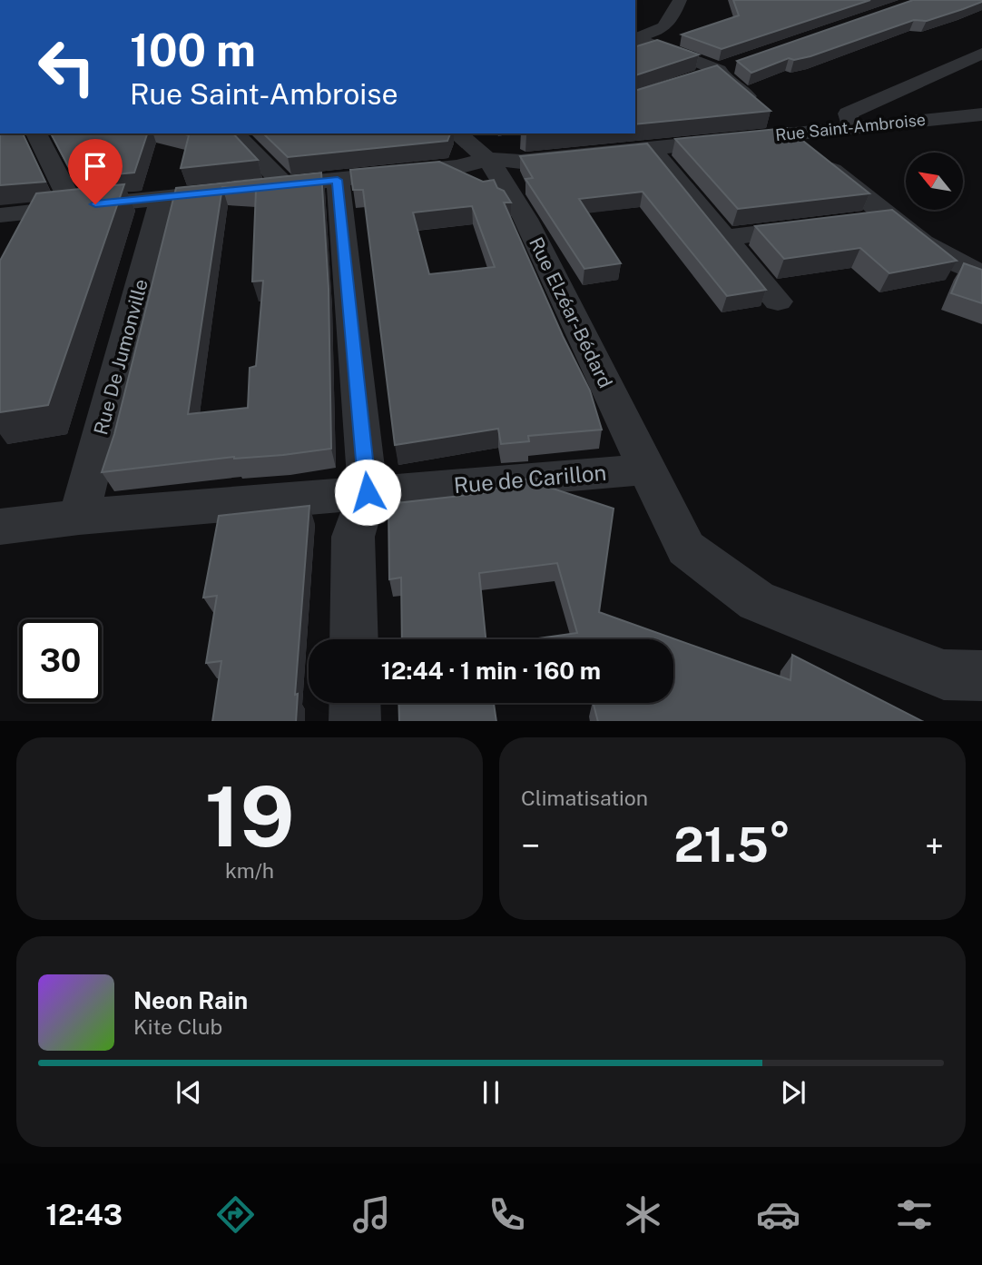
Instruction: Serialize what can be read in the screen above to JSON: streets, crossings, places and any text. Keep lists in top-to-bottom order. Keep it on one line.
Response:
{"streets":{"street":["Rue Saint-Ambroise","Rue Elzéar-Bédard","Rue De Jumonville","Rue de Carillon"]},"crossings":[["Rue Saint-Ambroise","Rue Elzéar-Bédard"],["Rue Saint-Ambroise","Rue De Jumonville"],["Rue Elzéar-Bédard","Rue de Carillon"],["Rue De Jumonville","Rue de Carillon"]],"north":"top left","page":{"turn":["100 m","Rue Saint-Ambroise"],"limit":"30","trip":"12:44 · 1 min · 160 m","tile":[["19","km/h"],"Climatisation"],"heat":["−","21.5°","+"],"song":["Neon Rain","Kite Club"],"tabs":"12:43"}}
